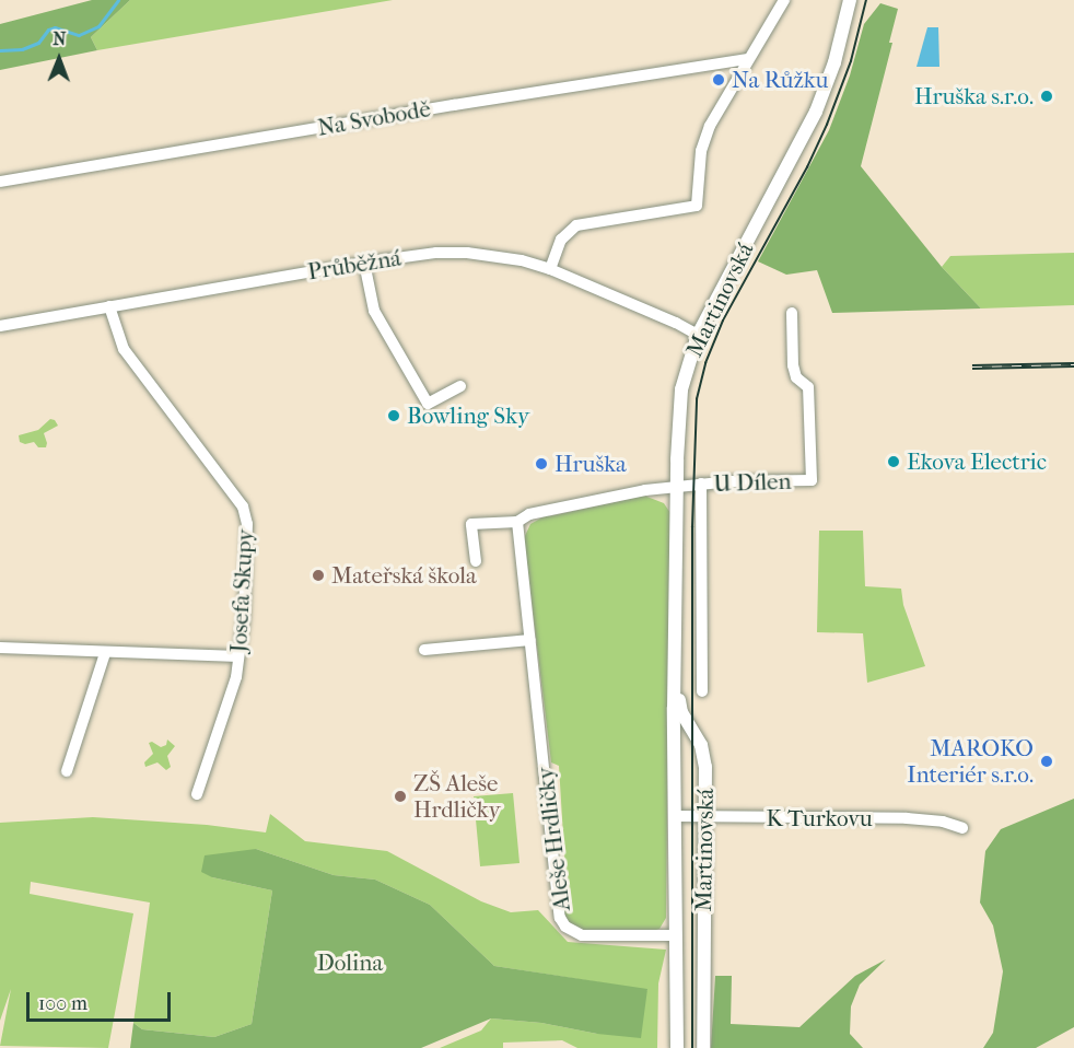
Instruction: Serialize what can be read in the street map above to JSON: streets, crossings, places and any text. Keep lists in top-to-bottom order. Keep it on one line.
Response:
{"streets":{"street":["Na Svobodě","Průběžná","Martinovská","U Dílen","Josefa Skupy","K Turkovu","Aleše Hrdličky"]},"crossings":[["Průběžná","Martinovská"],["Průběžná","Josefa Skupy"],["Martinovská","U Dílen"],["Martinovská","K Turkovu"],["Martinovská","Aleše Hrdličky"]],"parks":["Dolina"],"places":["Na Růžku","Hruška s.r.o.","Bowling Sky","Ekova Electric","Hruška","Mateřská škola","MAROKO Interiér s.r.o.","ZŠ Aleše Hrdličky"],"scale_bar":"100 m","north":"top"}
